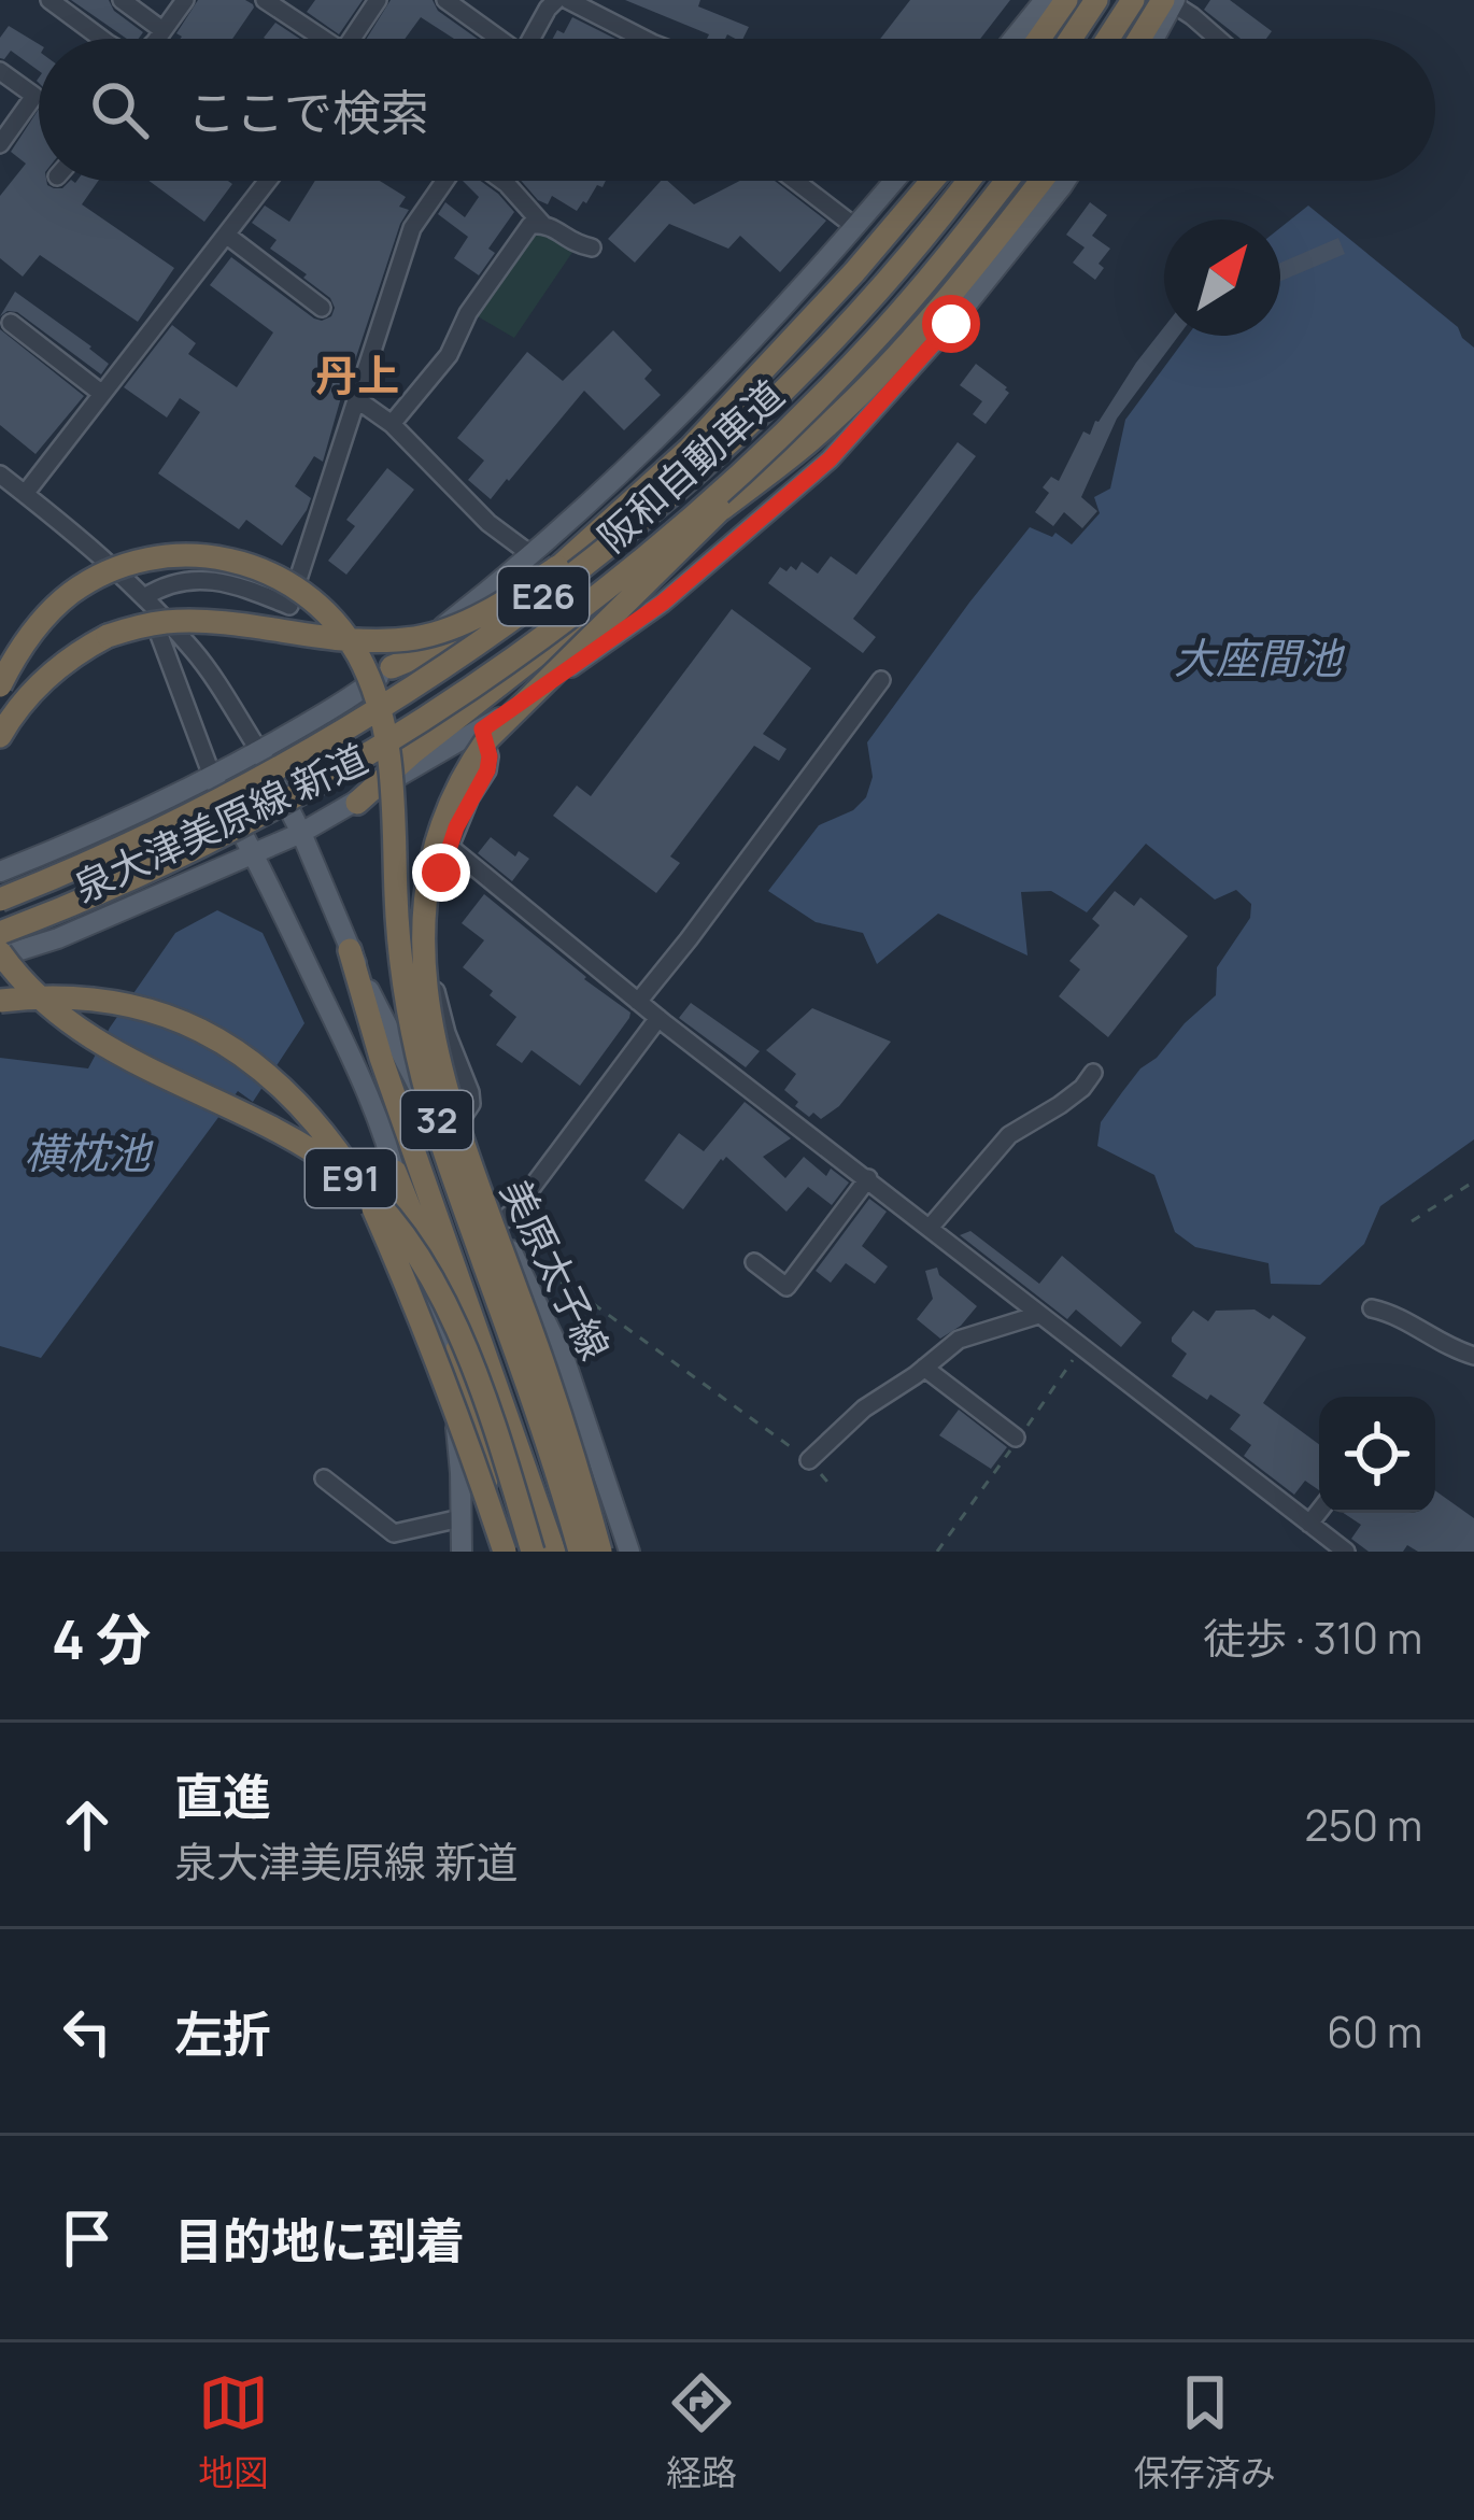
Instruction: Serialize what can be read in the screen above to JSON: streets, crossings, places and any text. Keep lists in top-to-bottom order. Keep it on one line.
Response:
{"streets":{"highway":["阪和自動車道","E26","E91"],"main road":["泉大津美原線 新道","32","美原太子線"]},"crossings":[["泉大津美原線 新道","32"],["泉大津美原線 新道","E91"],["泉大津美原線 新道","美原太子線"]],"districts":["丹上"],"water":["大座間池","横枕池"],"north":"top right","page":{"search":"ここで検索","heading":["4 分","徒歩 · 310 m"],"list":[["直進","泉大津美原線 新道","250 m"],["左折","60 m"],"目的地に到着"],"nav":["地図","経路","保存済み"]}}
